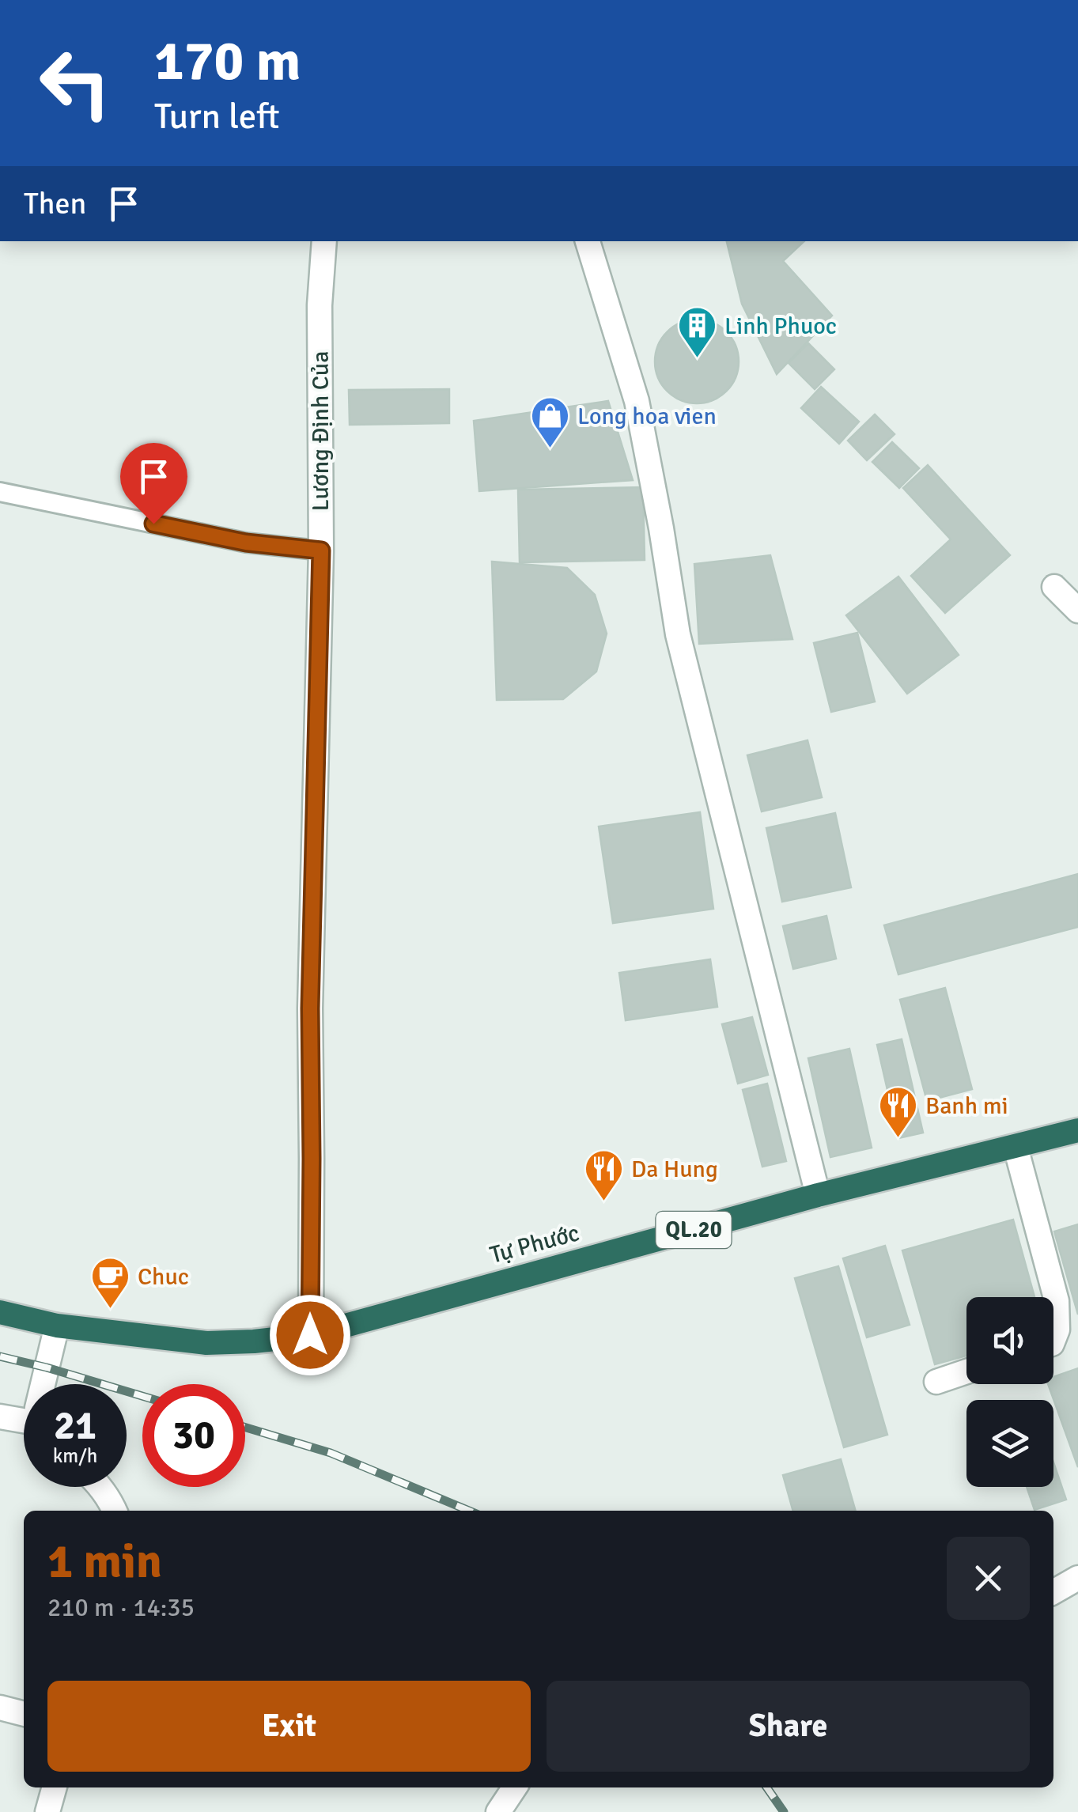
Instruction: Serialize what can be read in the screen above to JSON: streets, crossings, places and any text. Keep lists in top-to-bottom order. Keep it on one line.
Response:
{"streets":{"highway":["QL.20","Tự Phước"],"street":["Lương Định Của"]},"crossings":[["Lương Định Của","Tự Phước"]],"places":{"building":["Linh Phuoc"],"shop":["Long hoa vien"],"restaurant":["Banh mi","Da Hung"],"cafe":["Chuc"]},"page":{"turn":["170 m","Turn left"],"then":"Then","speed":"21 km/h","limit":"30","heading":["1 min","210 m · 14:35"],"buttons":["Exit","Share"]}}
